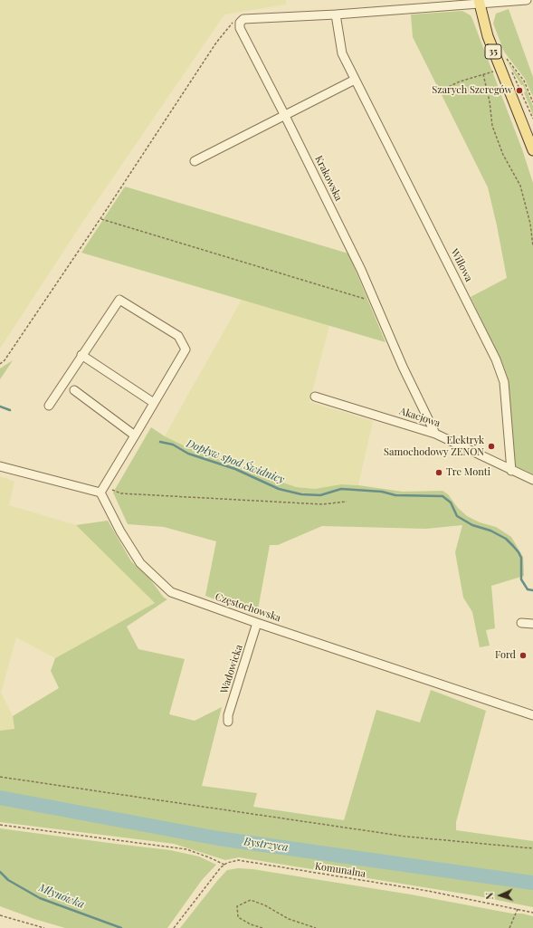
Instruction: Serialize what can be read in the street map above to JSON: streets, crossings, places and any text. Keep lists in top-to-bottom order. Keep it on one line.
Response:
{"streets":{"main road":["35"],"street":["Krakowska","Willowa","Akacjowa","Częstochowska","Wadowicka"],"path":["Komunalna"]},"crossings":[["Krakowska","Akacjowa"],["Willowa","Akacjowa"],["Częstochowska","Wadowicka"]],"water":["Dopływ spod Świdnicy","Bystrzyca","Młynówka"],"places":["Szarych Szeregów","Elektryk Samochodowy ZENON","Tre Monti","Ford"],"north":"left"}
